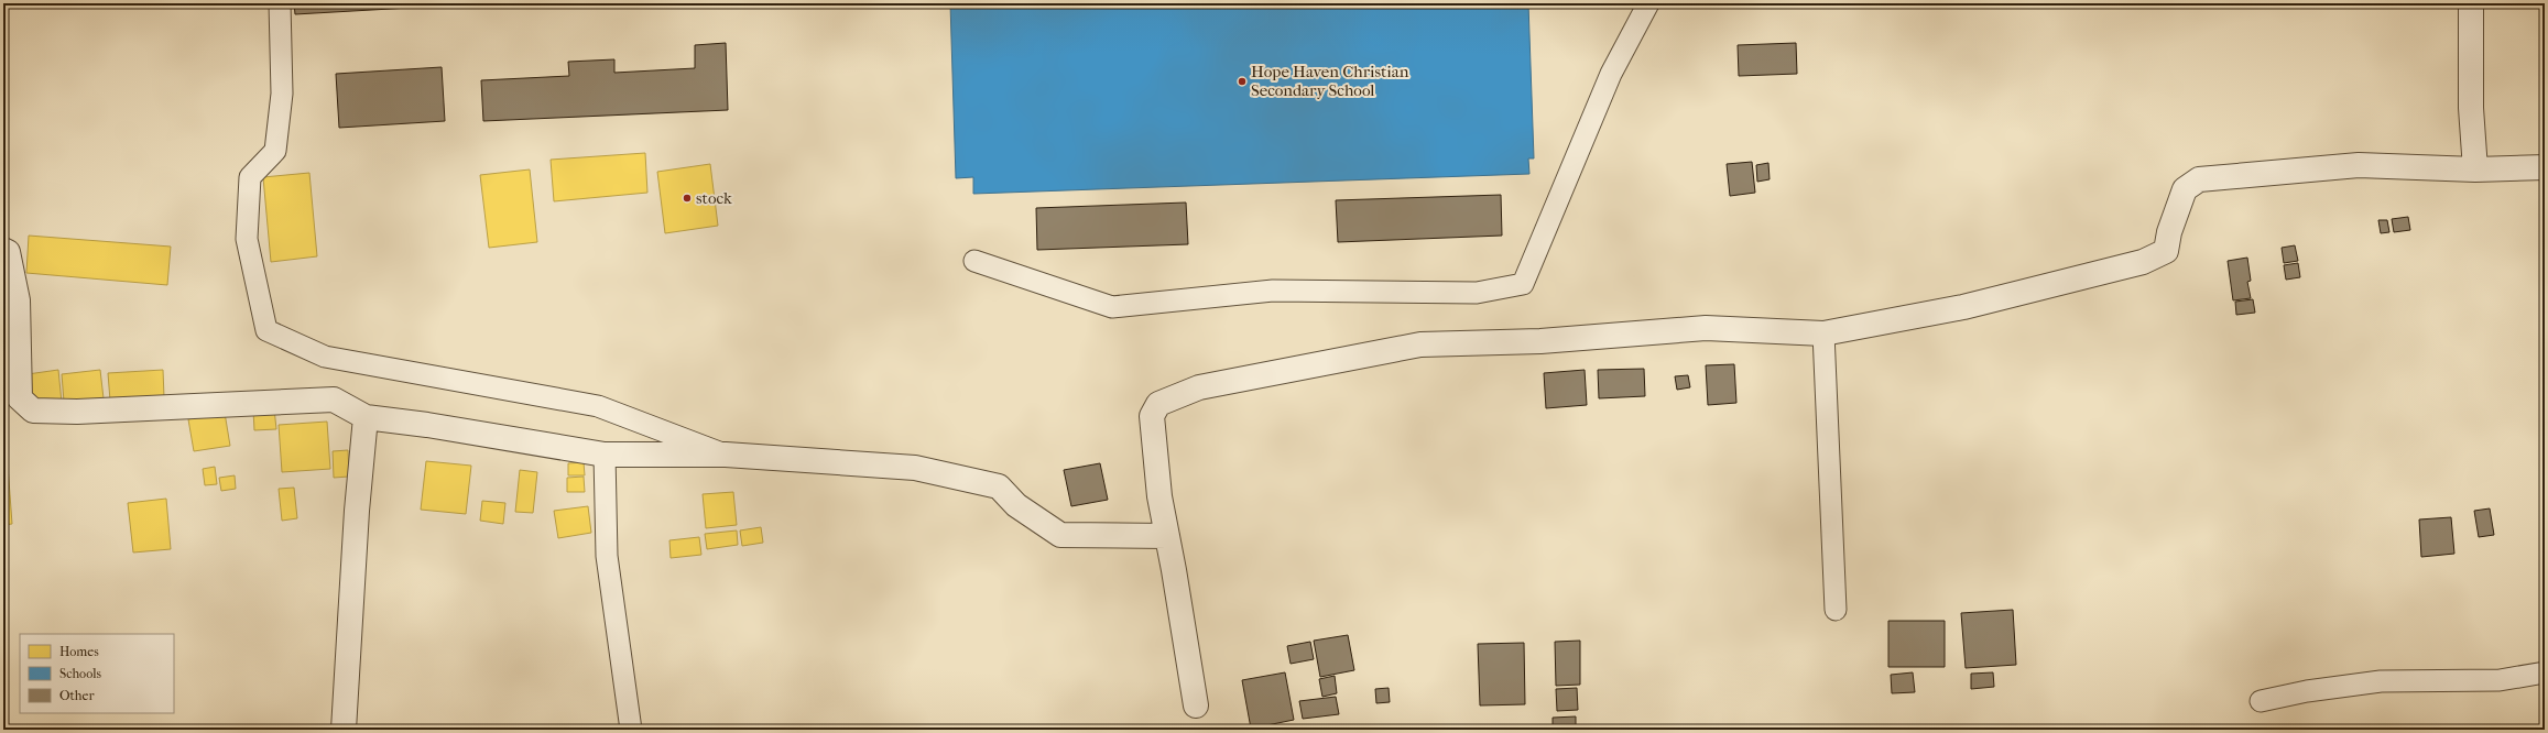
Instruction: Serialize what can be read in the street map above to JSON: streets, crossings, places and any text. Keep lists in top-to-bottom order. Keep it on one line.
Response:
{"places":["Hope Haven Christian Secondary School","stock"],"legend":["Homes","Schools","Other"]}
